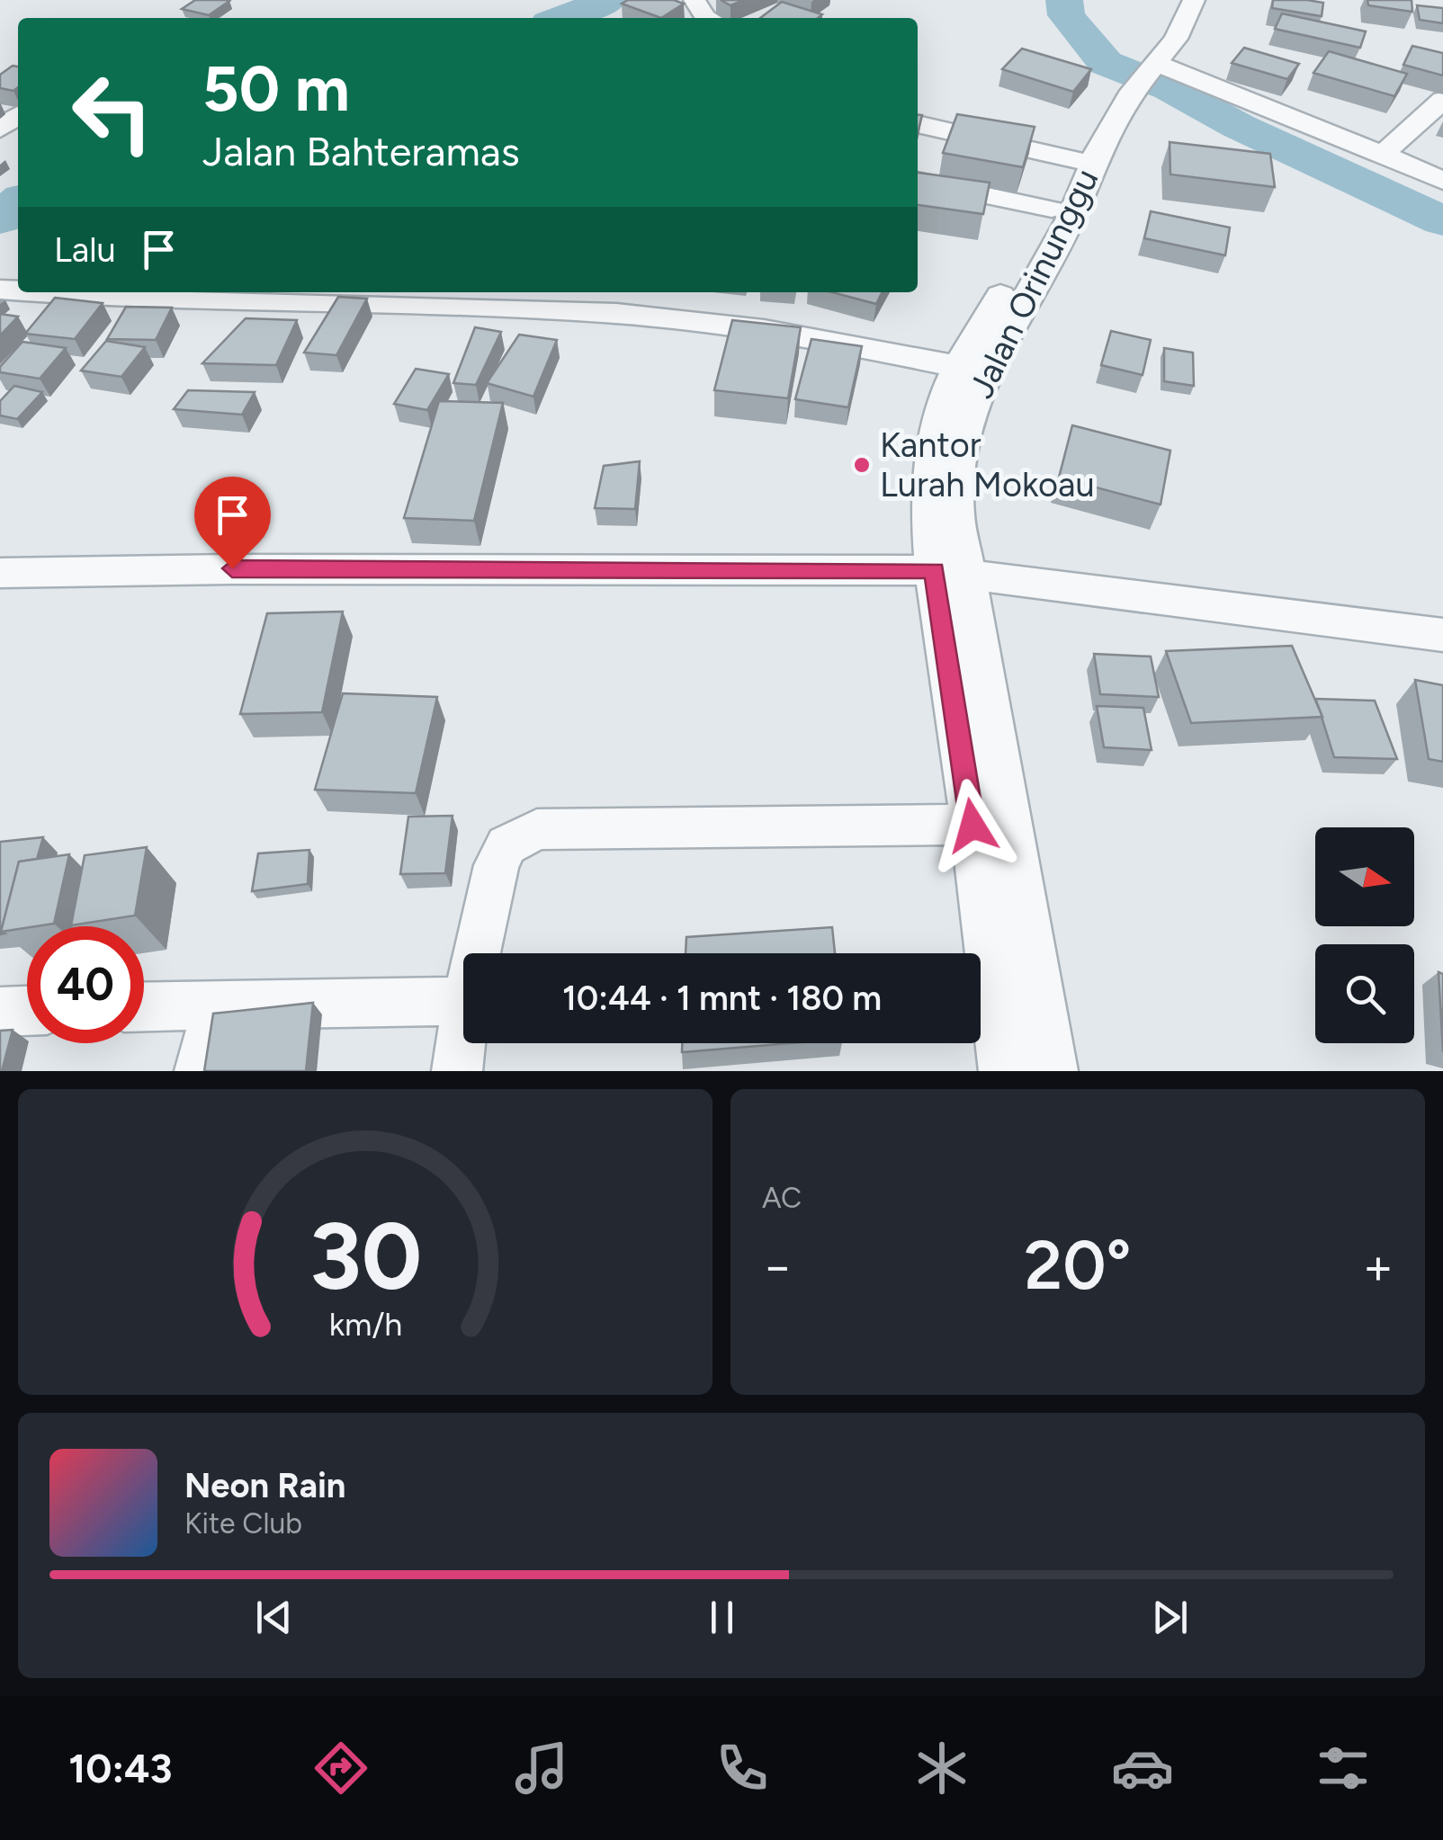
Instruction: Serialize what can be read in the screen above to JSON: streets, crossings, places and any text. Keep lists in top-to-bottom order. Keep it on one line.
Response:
{"streets":{"street":["Jalan Orinunggu"]},"places":["Kantor Lurah Mokoau"],"north":"right","page":{"turn":["50 m","Jalan Bahteramas"],"then":"Lalu","limit":"40","trip":"10:44 · 1 mnt · 180 m","tile":"AC","heat":["−","20°","+"],"song":["Neon Rain","Kite Club"],"tabs":"10:43","gauge":["30","km/h"]}}
